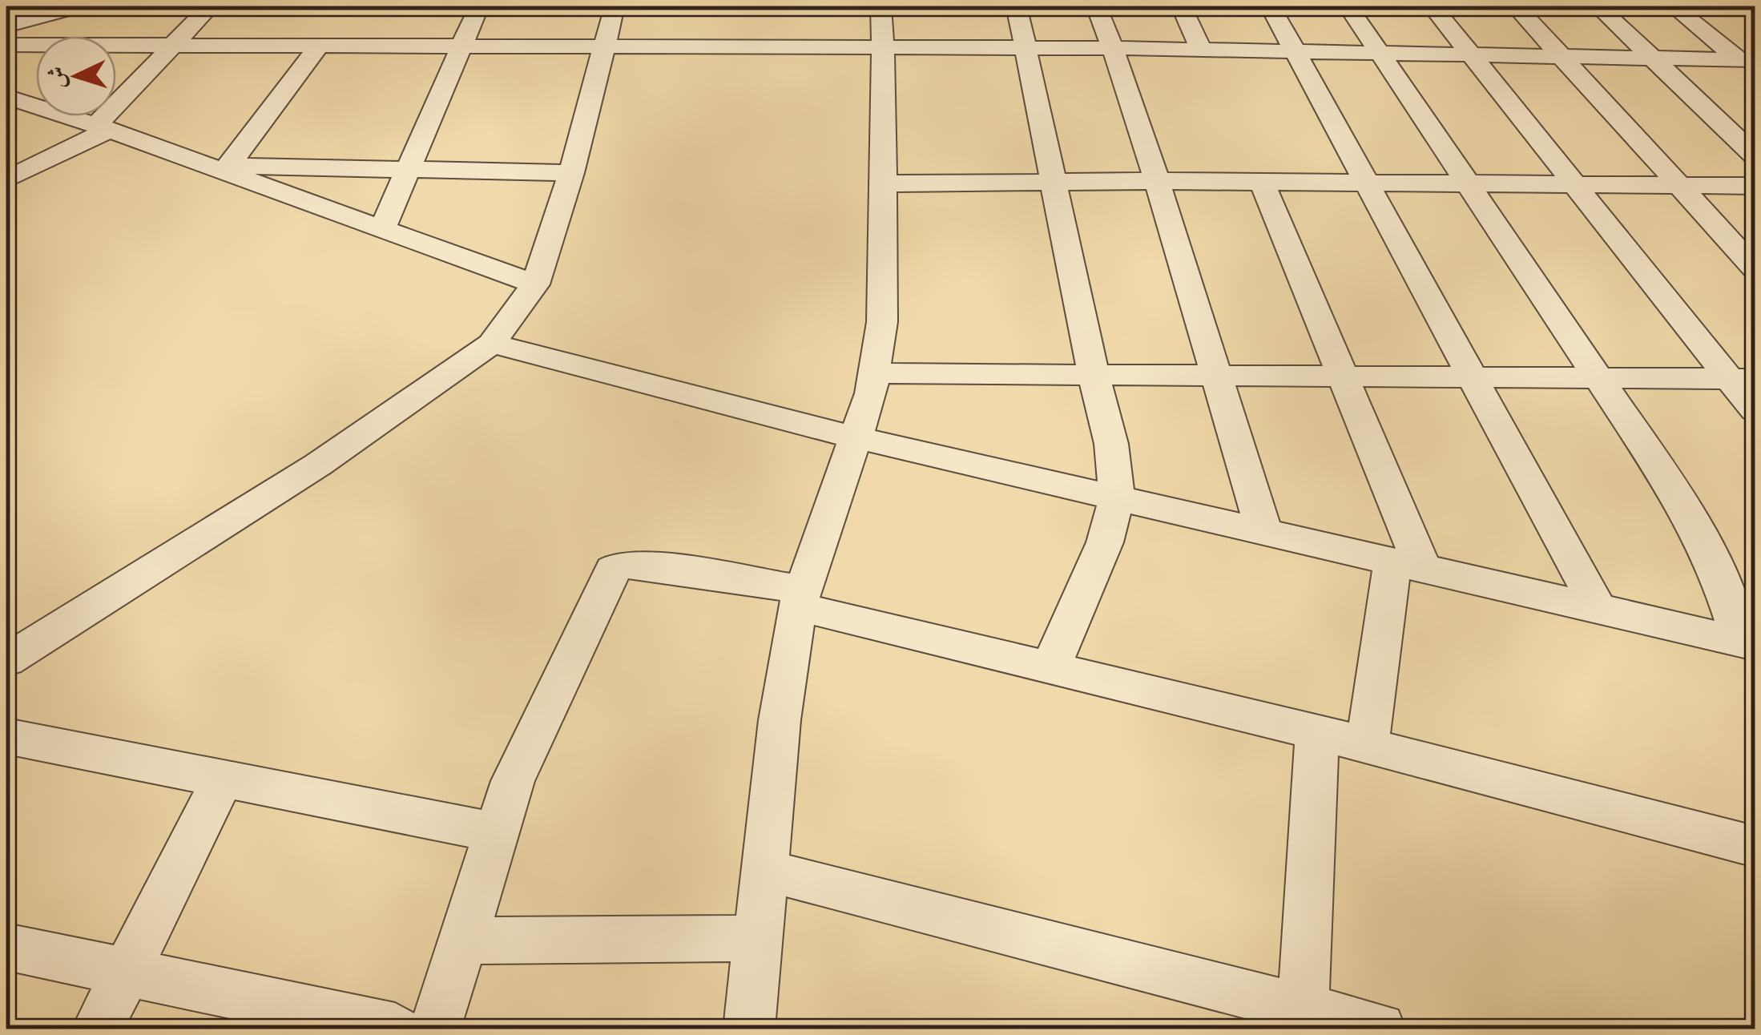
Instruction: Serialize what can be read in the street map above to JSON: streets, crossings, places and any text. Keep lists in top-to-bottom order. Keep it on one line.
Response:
{"north":"left"}
